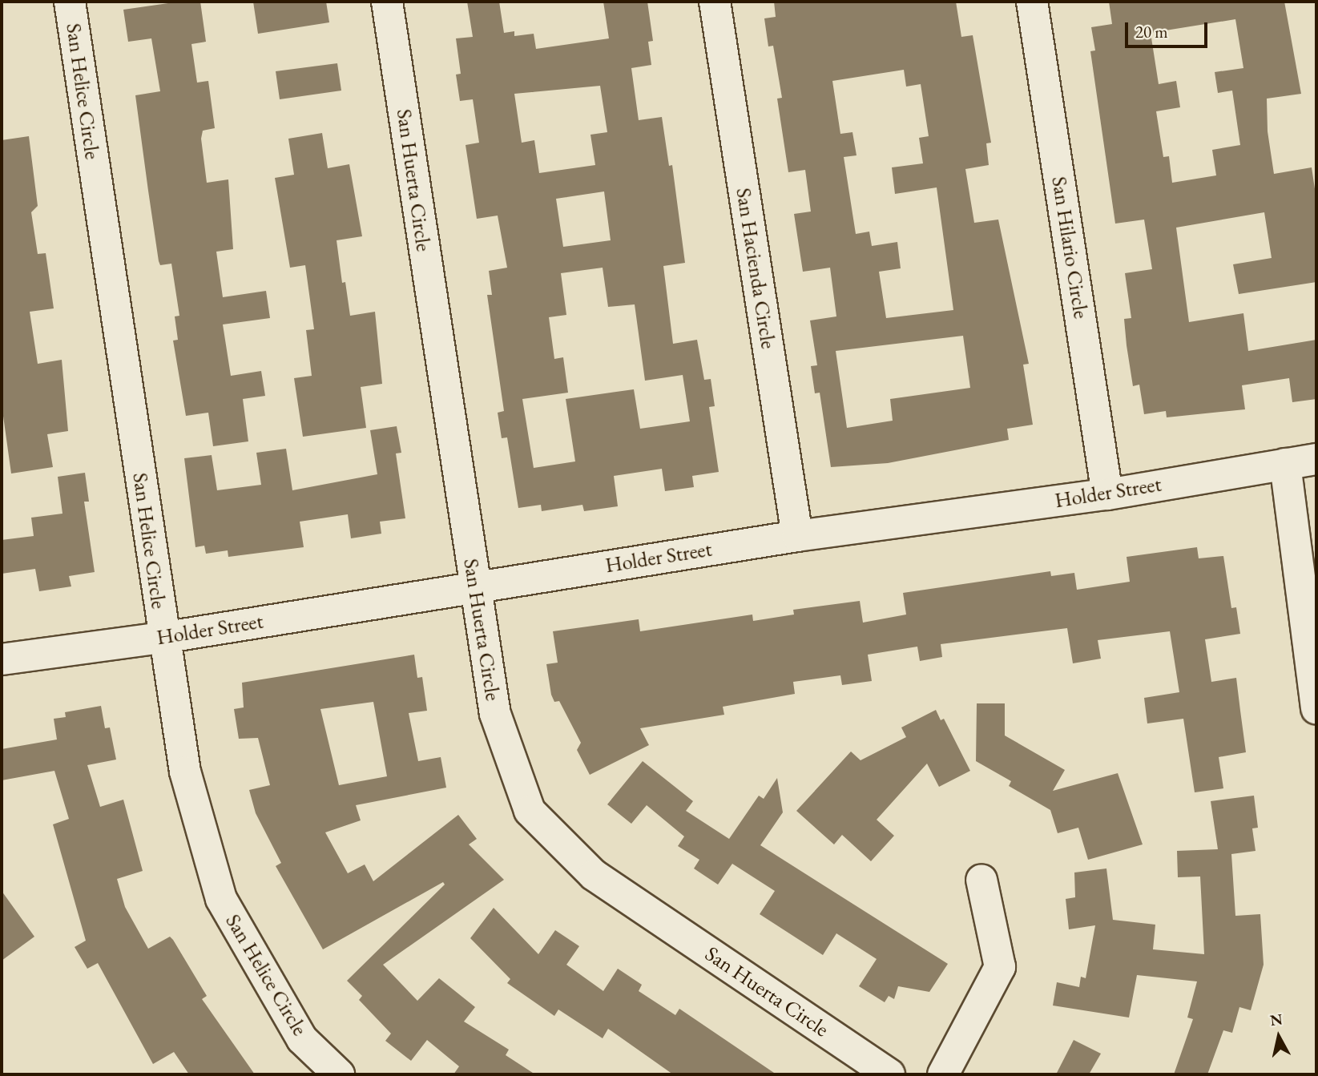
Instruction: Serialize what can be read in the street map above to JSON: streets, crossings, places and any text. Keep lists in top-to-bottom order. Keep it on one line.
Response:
{"streets":{"street":["San Helice Circle","San Huerta Circle","San Hilario Circle","San Hacienda Circle","Holder Street"]},"crossings":[["San Helice Circle","Holder Street"],["San Huerta Circle","Holder Street"],["San Hilario Circle","Holder Street"],["San Hacienda Circle","Holder Street"]],"scale_bar":"20 m","north":"top"}
